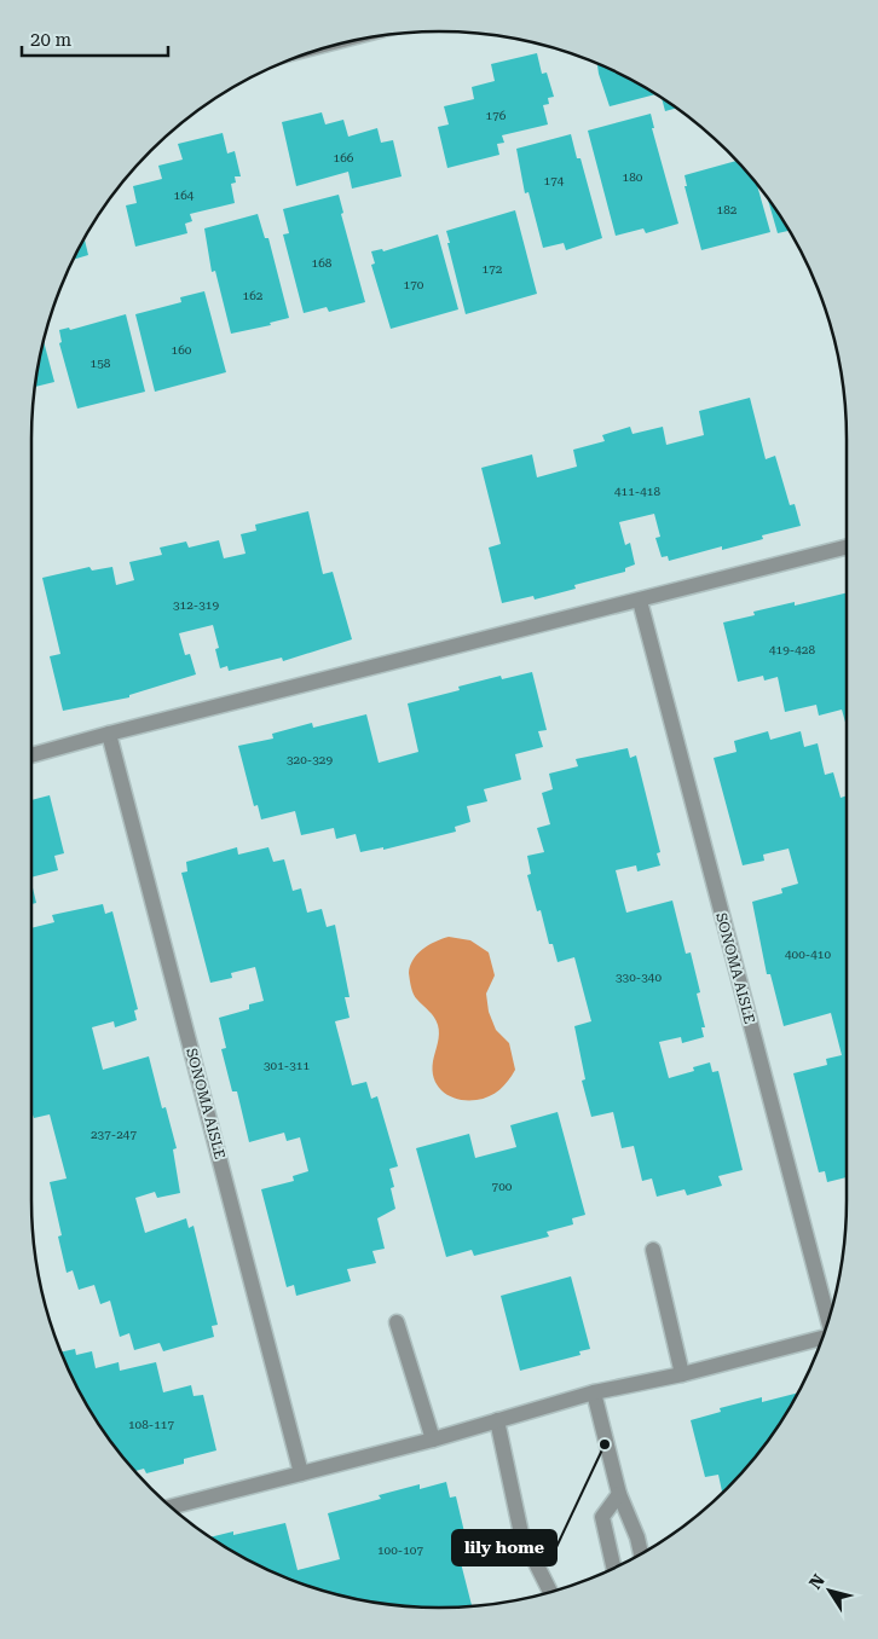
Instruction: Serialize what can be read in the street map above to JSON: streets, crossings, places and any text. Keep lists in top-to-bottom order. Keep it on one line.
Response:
{"streets":{"street":["SONOMA AISLE"]},"places":["lily home"],"house_numbers":["176","166","180","174","164","182","168","172","170","162","160","158","411-418","312-319","419-428","320-329","400-410","330-340","301-311","237-247","700","108-117","100-107"],"scale_bar":"20 m","north":"top left"}
